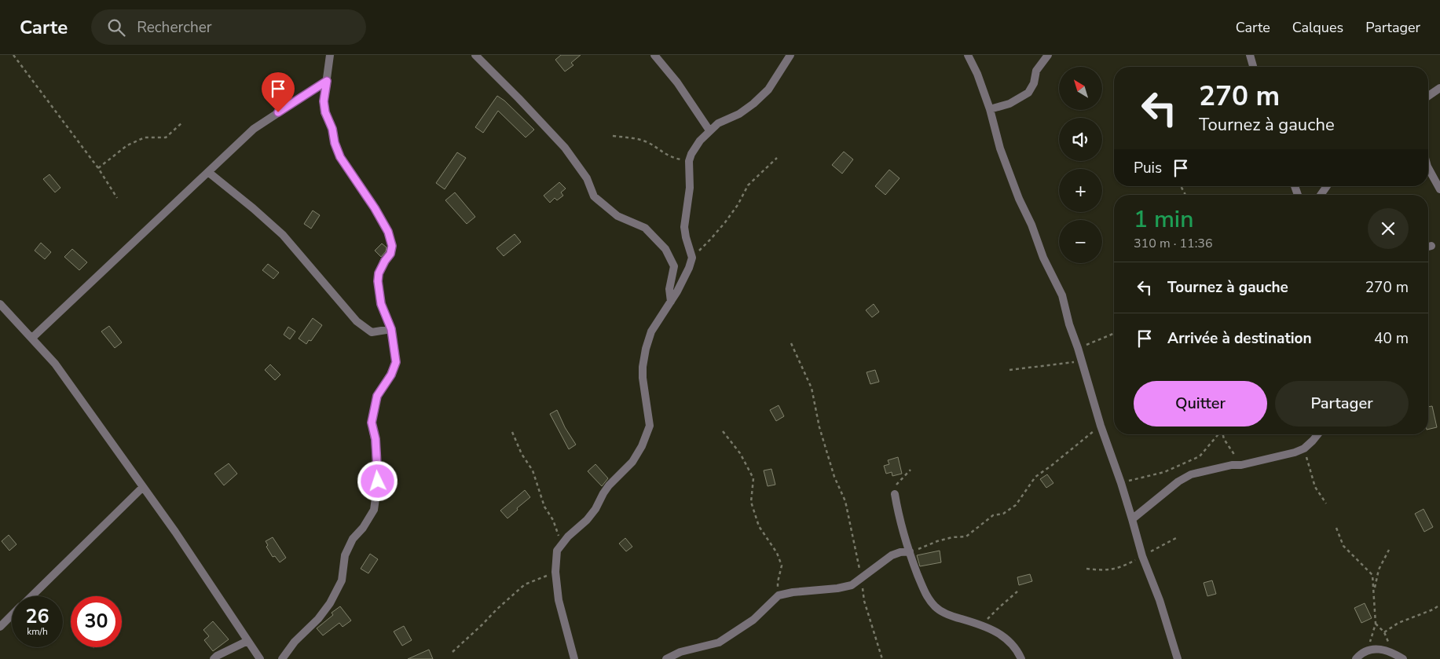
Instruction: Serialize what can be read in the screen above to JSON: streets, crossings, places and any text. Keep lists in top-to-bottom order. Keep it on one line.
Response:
{"north":"top left","page":{"header":"Carte","search":"Rechercher","nav":["Carte","Calques","Partager"],"map_buttons":["+","−"],"turn":["270 m","Tournez à gauche"],"then":"Puis","heading":["1 min","310 m · 11:36"],"list":[{"name":"Tournez à gauche","value":"270 m"},{"name":"Arrivée à destination","value":"40 m"}],"buttons":["Quitter","Partager"],"speed":"26 km/h","limit":"30"}}
